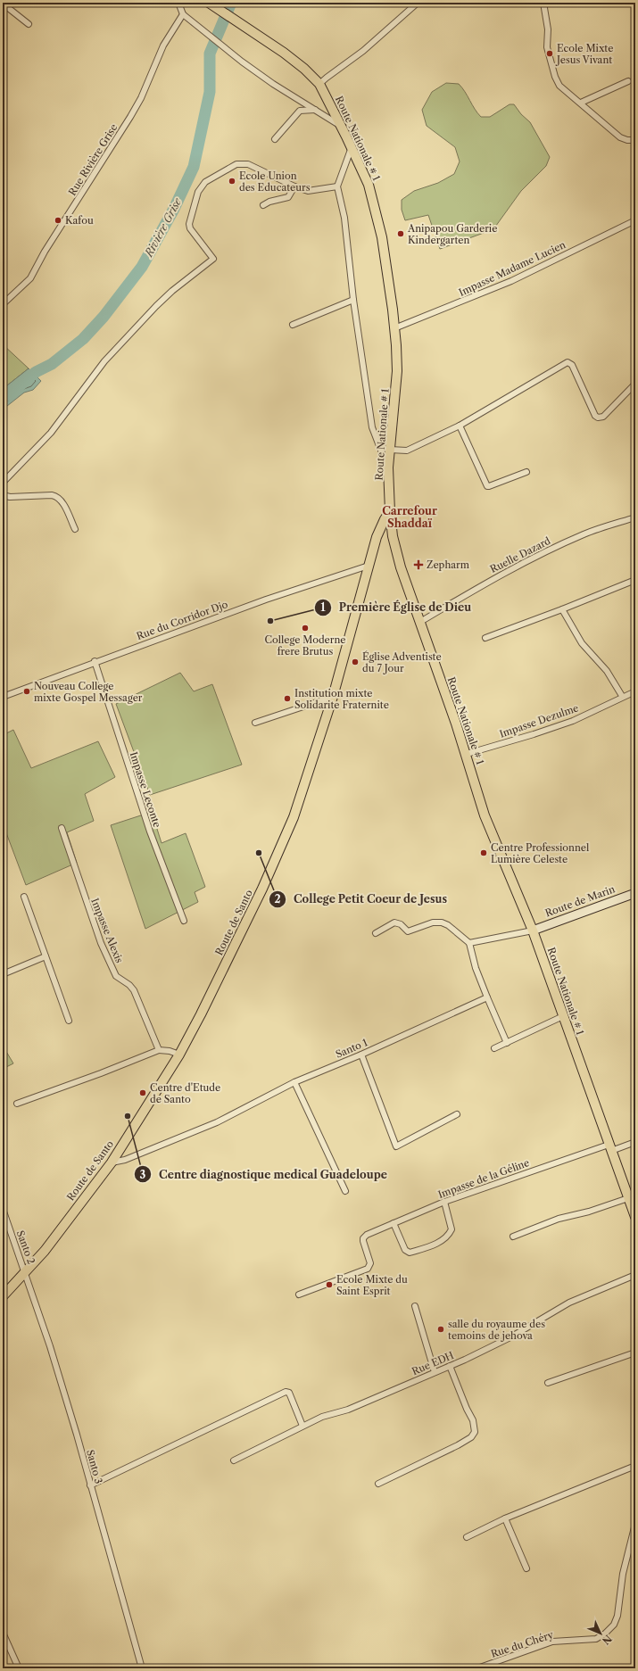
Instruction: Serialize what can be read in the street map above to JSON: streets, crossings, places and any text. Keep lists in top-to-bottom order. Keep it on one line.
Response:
{"streets":{"main road":["Route Nationale # 1","Route de Marin","Route de Santo"],"street":["Rue Rivière Grise","Impasse Madame Lucien","Ruelle Dazard","Rue du Corridor Djo","Impasse Dezulme","Impasse Leconte","Impasse Alexis","Santo 1","Impasse de la Géline","Santo 2","Rue EDH","Santo 3","Rue du Chéry"]},"crossings":[["Route Nationale # 1","Impasse Madame Lucien"],["Route Nationale # 1","Ruelle Dazard"],["Route Nationale # 1","Impasse Dezulme"],["Route Nationale # 1","Route de Marin"],["Route Nationale # 1","Route de Santo"],["Route Nationale # 1","Impasse de la Géline"],["Rue du Corridor Djo","Impasse Leconte"],["Rue du Corridor Djo","Route de Santo"],["Route de Santo","Santo 1"],["Route de Santo","Santo 2"],["Route de Santo","Santo 3"],["Santo 2","Santo 3"]],"districts":["Carrefour Shaddaï"],"water":["Rivière Grise"],"places":{"other":["Ecole Mixte Jesus Vivant","Ecole Union des Educateurs","Kafou","Anipapou Garderie Kindergarten","Première Église de Dieu","College Moderne frere Brutus","Église Adventiste du 7 Jour","Nouveau College mixte Gospel Messager","Institution mixte Solidarite Fraternite","College Petit Coeur de Jesus","Centre Professionnel Lumière Celeste","Centre d'Etude de Santo","Centre diagnostique medical Guadeloupe","Ecole Mixte du Saint Esprit","salle du royaume des temoins de jehova"],"health":["Zepharm"]},"north":"bottom right"}
